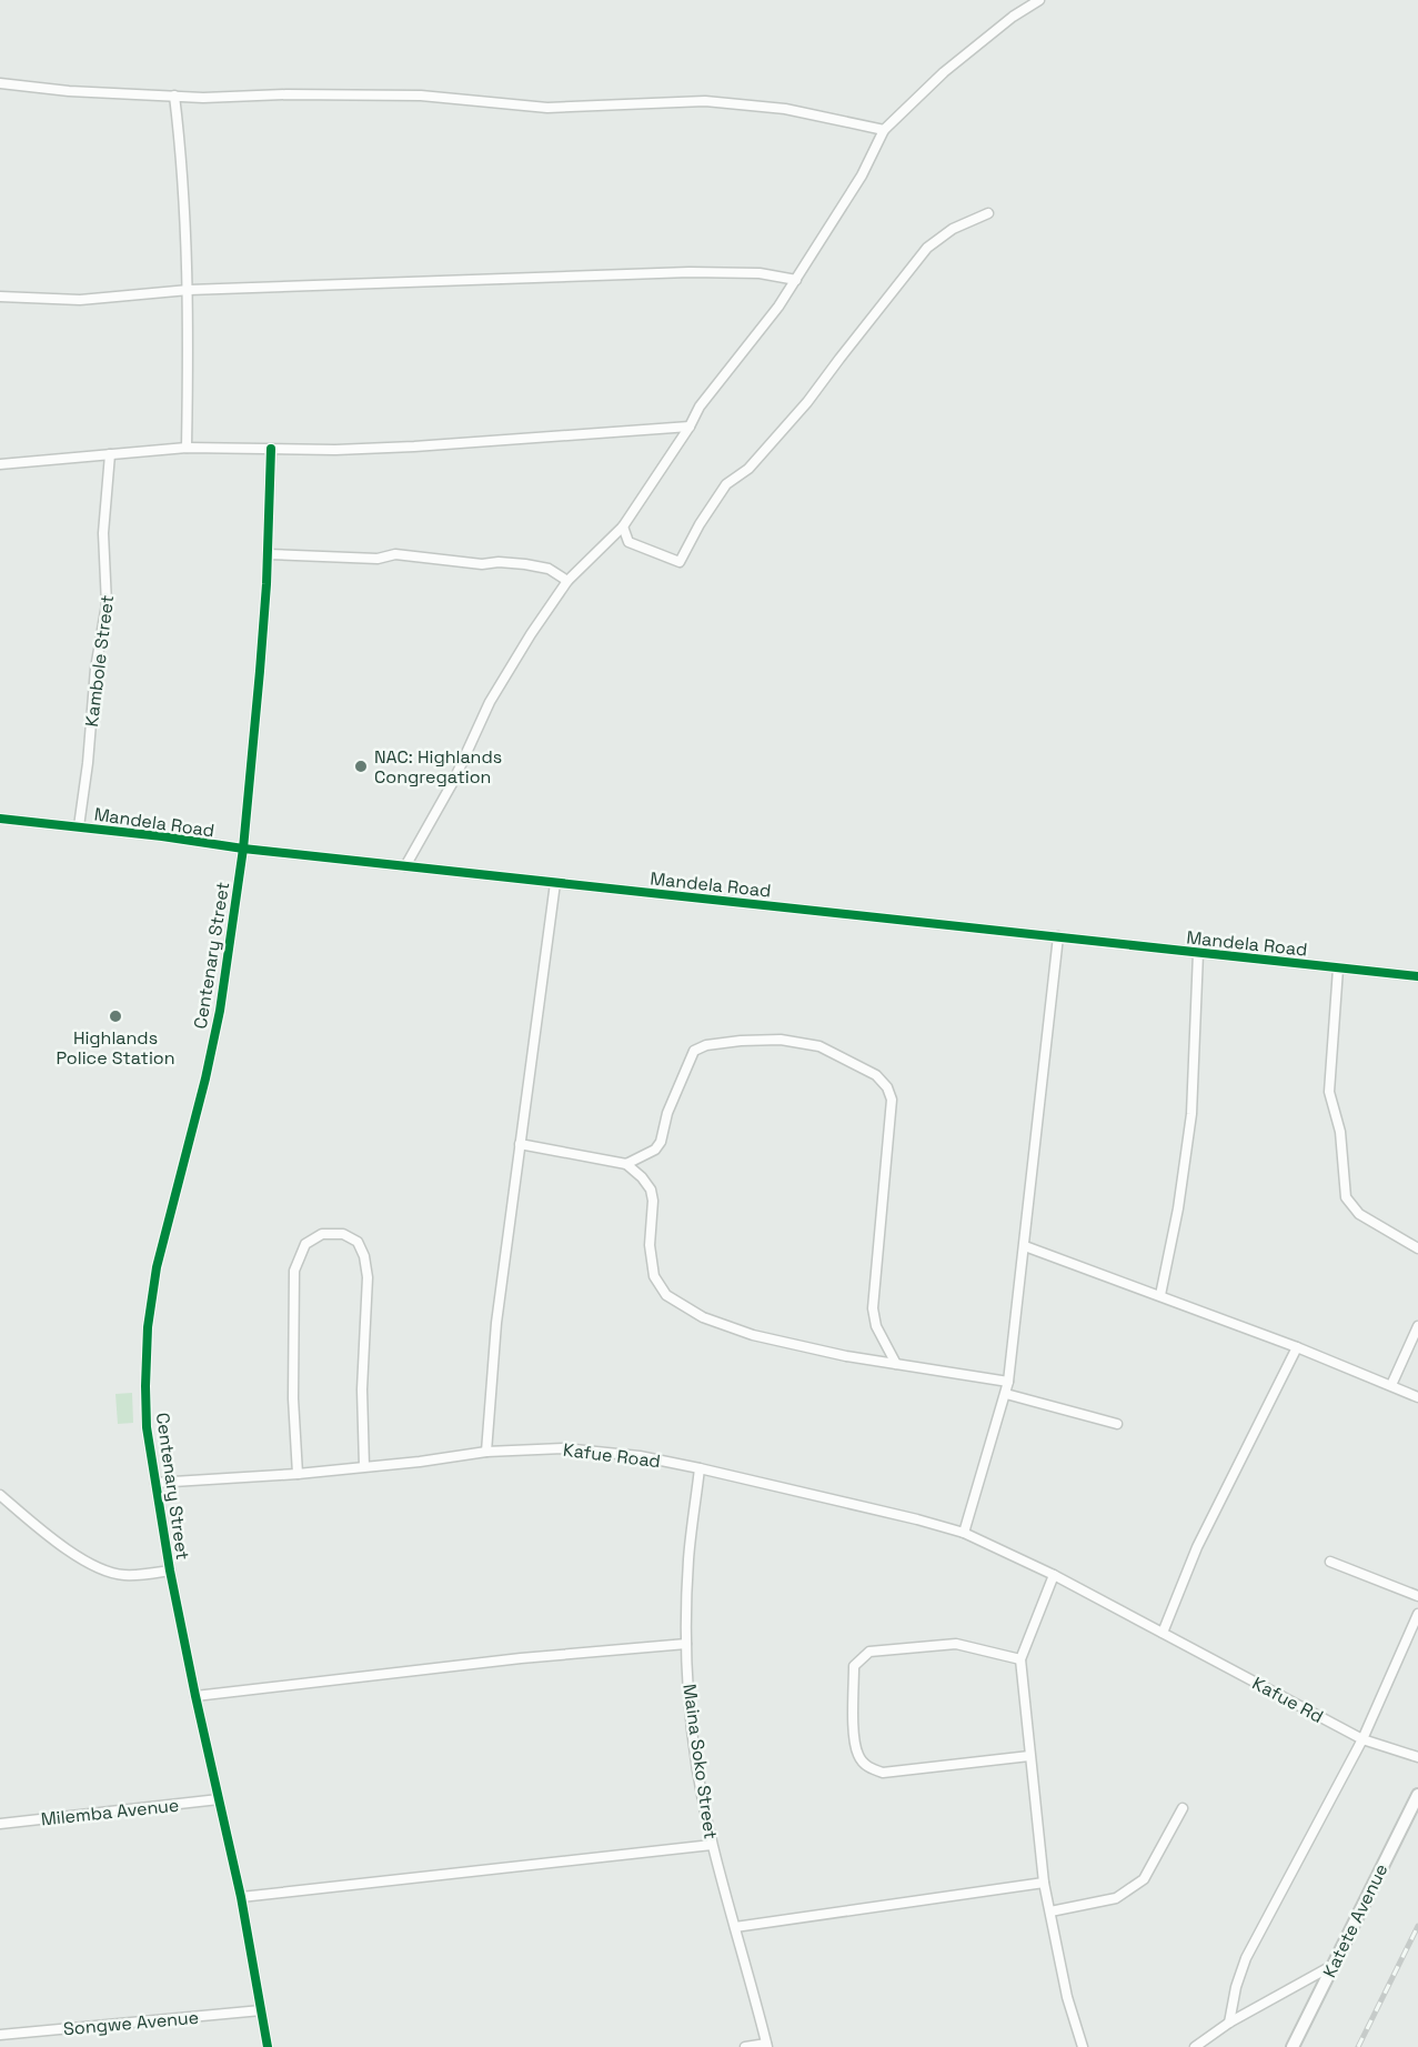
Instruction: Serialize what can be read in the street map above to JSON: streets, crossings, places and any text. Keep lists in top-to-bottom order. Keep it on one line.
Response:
{"streets":{"street":["Kambole Street","Mandela Road","Centenary Street","Kafue Road","Kafue Rd","Maina Soko Street","Milemba Avenue","Katete Avenue","Songwe Avenue"]},"crossings":[["Kambole Street","Mandela Road"],["Mandela Road","Centenary Street"],["Centenary Street","Kafue Road"],["Centenary Street","Milemba Avenue"],["Centenary Street","Songwe Avenue"],["Kafue Road","Kafue Rd"],["Kafue Road","Maina Soko Street"]],"places":["NAC: Highlands Congregation","Highlands Police Station"]}
